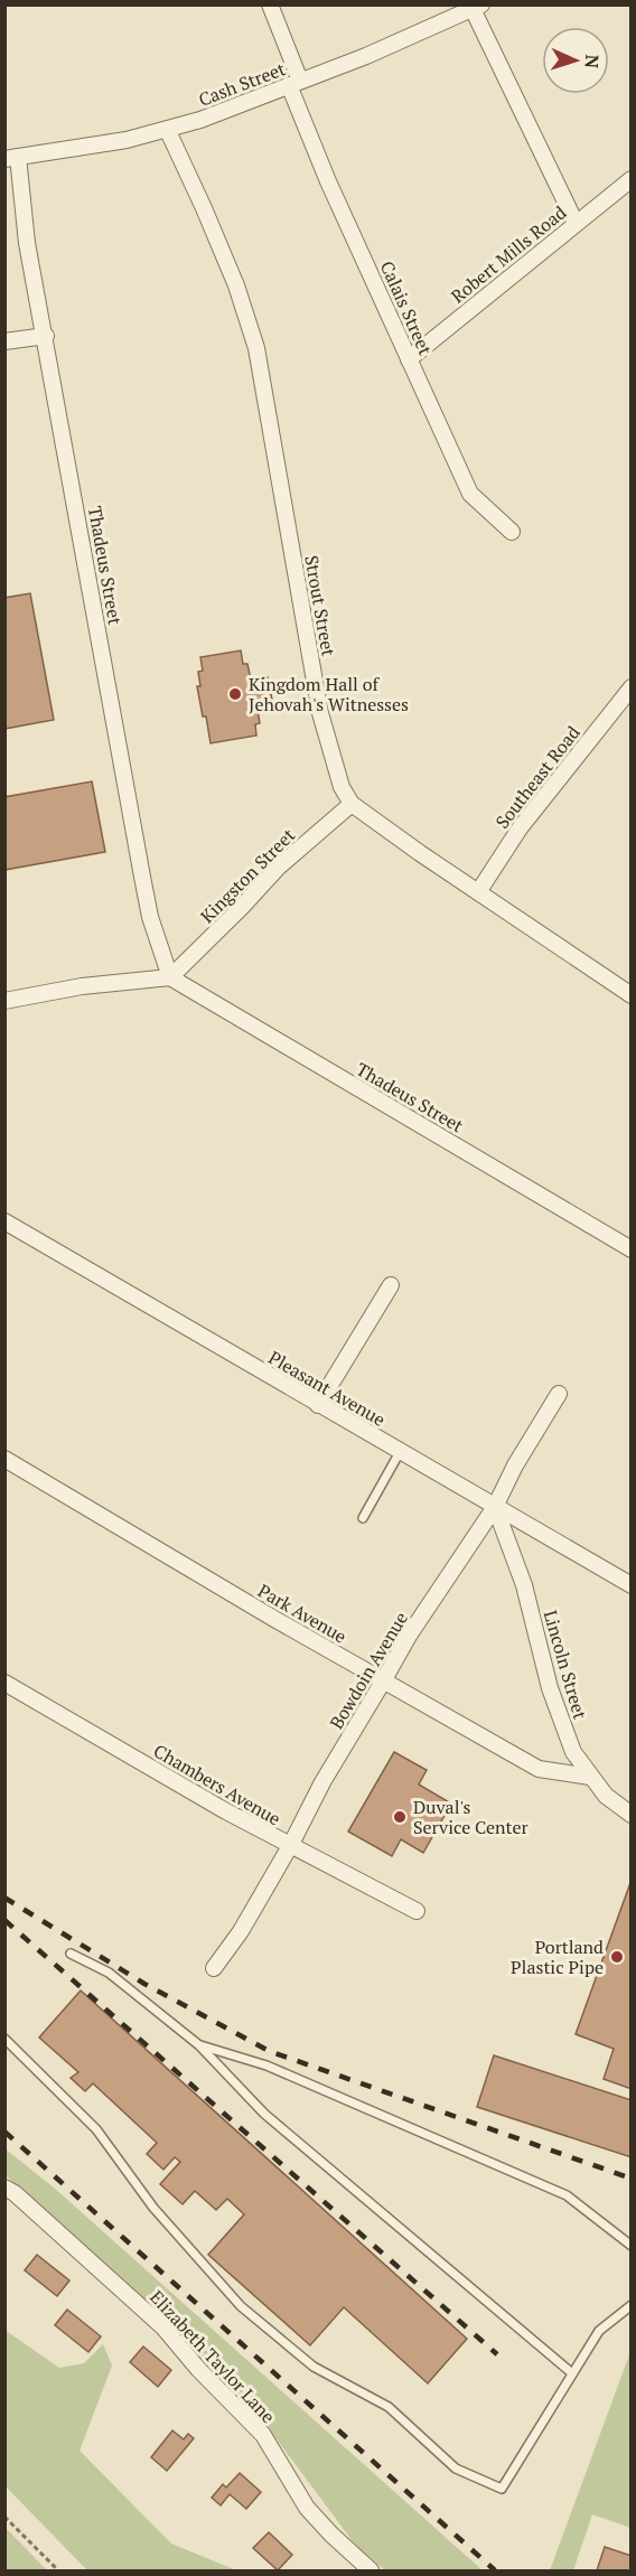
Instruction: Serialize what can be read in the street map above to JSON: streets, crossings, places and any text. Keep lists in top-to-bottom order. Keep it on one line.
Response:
{"streets":{"street":["Cash Street","Robert Mills Road","Calais Street","Thadeus Street","Strout Street","Southeast Road","Kingston Street","Pleasant Avenue","Park Avenue","Lincoln Street","Bowdoin Avenue","Chambers Avenue","Elizabeth Taylor Lane"]},"crossings":[["Cash Street","Calais Street"],["Cash Street","Thadeus Street"],["Cash Street","Strout Street"],["Robert Mills Road","Calais Street"],["Thadeus Street","Kingston Street"],["Strout Street","Southeast Road"],["Strout Street","Kingston Street"],["Pleasant Avenue","Lincoln Street"],["Pleasant Avenue","Bowdoin Avenue"],["Park Avenue","Lincoln Street"],["Park Avenue","Bowdoin Avenue"],["Lincoln Street","Bowdoin Avenue"],["Bowdoin Avenue","Chambers Avenue"]],"places":["Kingdom Hall of Jehovah's Witnesses","Duval's Service Center","Portland Plastic Pipe"],"north":"right"}
